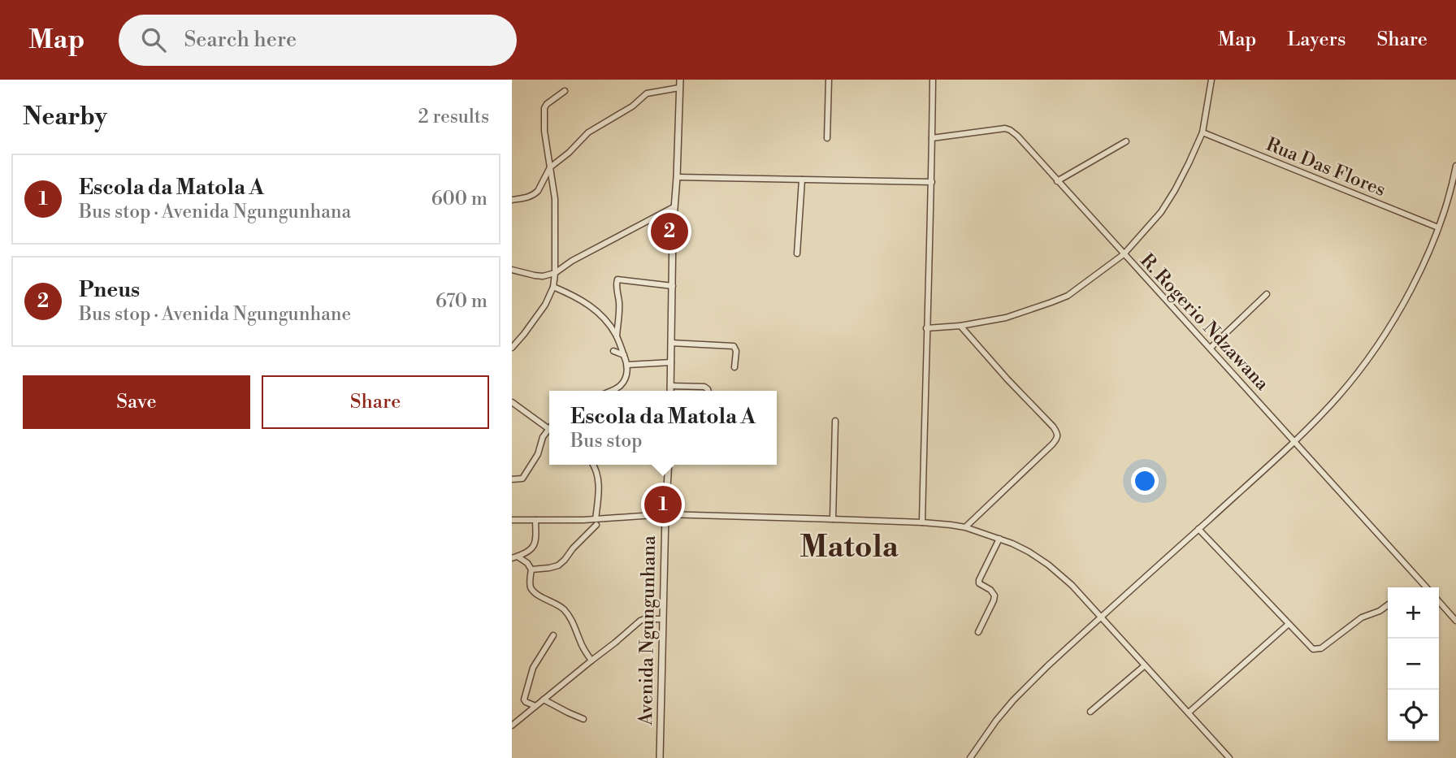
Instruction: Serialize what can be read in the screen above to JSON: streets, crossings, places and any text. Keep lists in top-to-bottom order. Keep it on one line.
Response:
{"streets":{"street":["Rua Das Flores","R. Rogerio Ndzawana","Avenida Ngungunhana"]},"districts":["Matola"],"page":{"header":"Map","search":"Search here","nav":["Map","Layers","Share"],"heading":["Nearby","2 results"],"list":[{"mark":"1","name":"Escola da Matola A","note":"Bus stop · Avenida Ngungunhana","value":"600 m"},{"mark":"2","name":"Pneus","note":"Bus stop · Avenida Ngungunhane","value":"670 m"}],"pins":["2","1"],"buttons":["Save","Share"],"popup":["Escola da Matola A","Bus stop"],"map_buttons":["+","−"]}}
